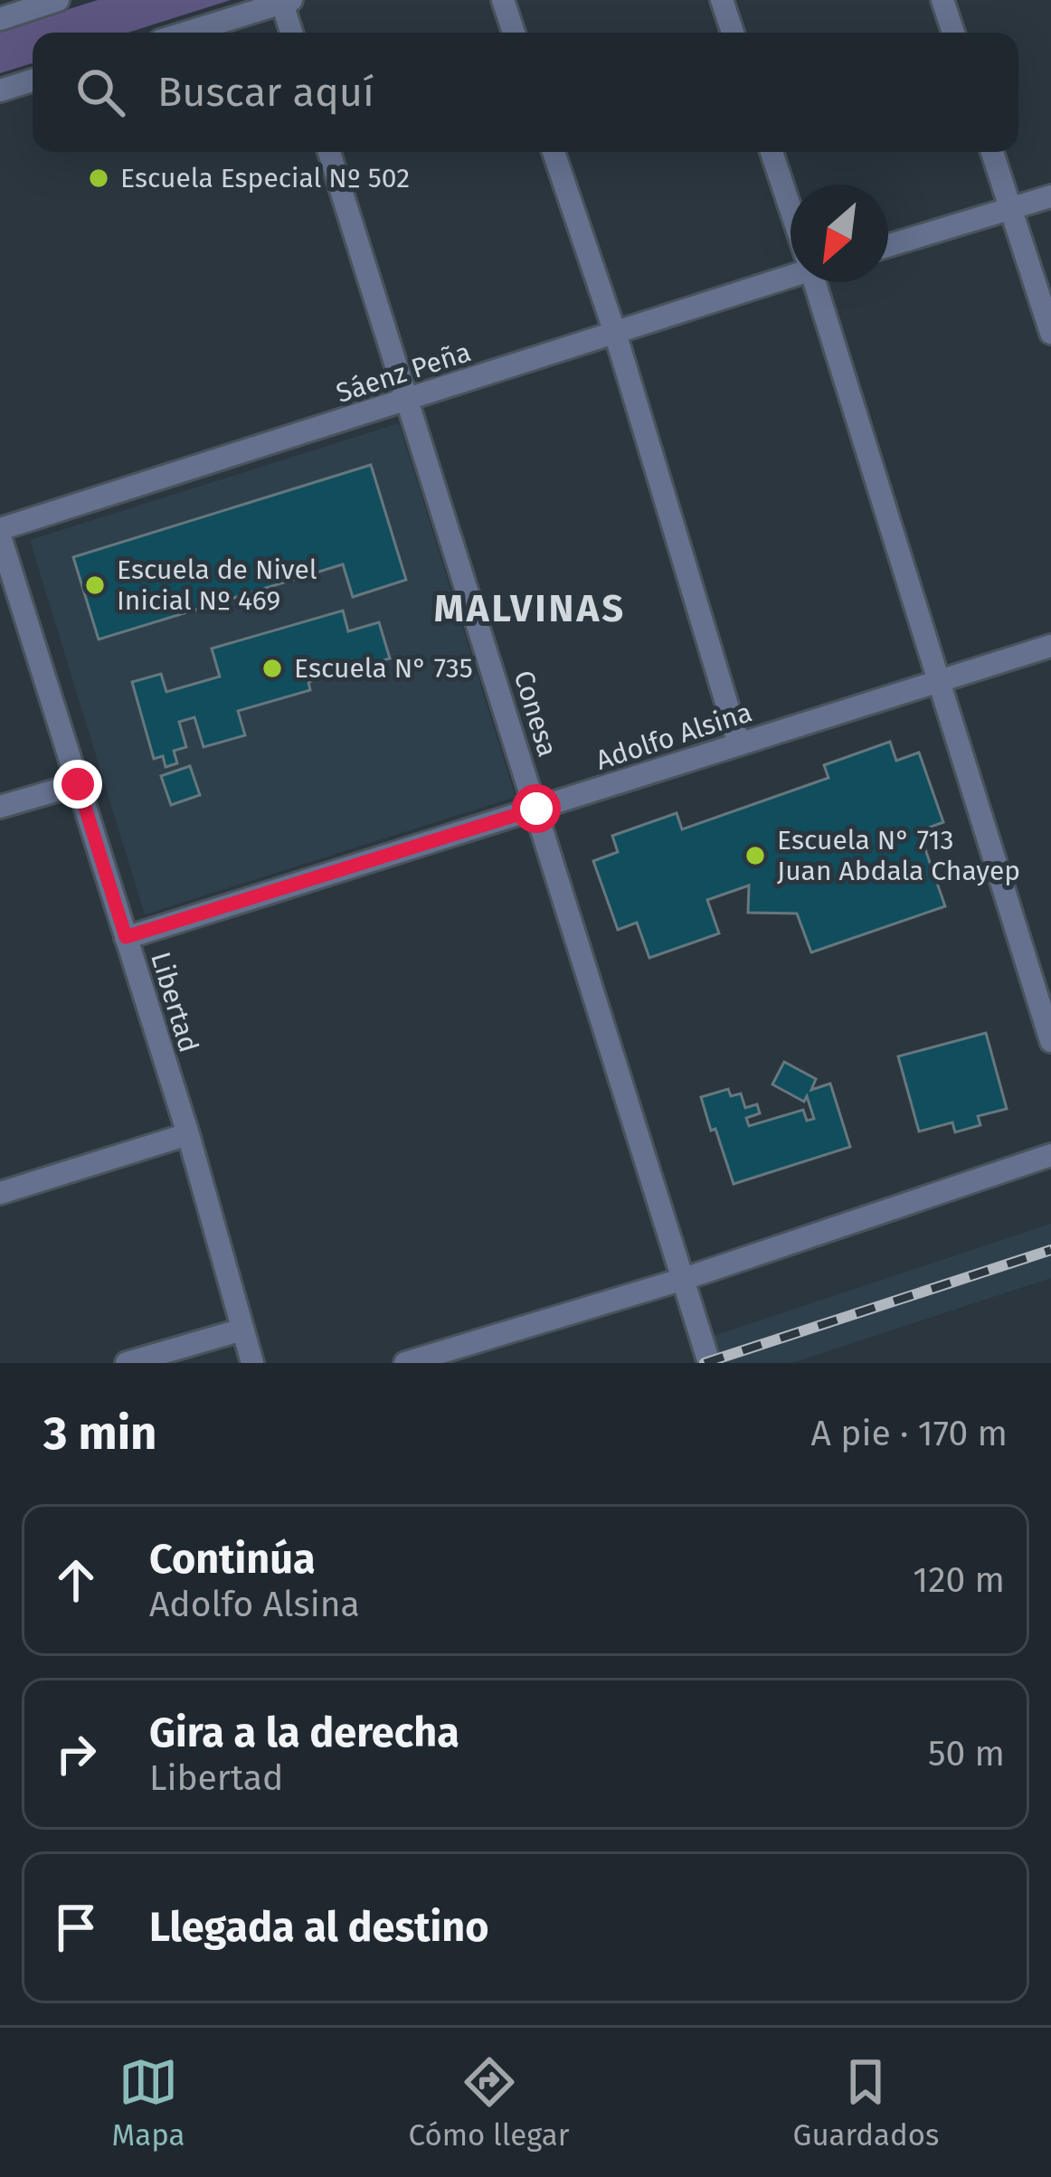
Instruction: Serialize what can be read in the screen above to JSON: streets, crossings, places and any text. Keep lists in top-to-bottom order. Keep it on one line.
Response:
{"streets":{"street":["Sáenz Peña","Conesa","Adolfo Alsina","Libertad"]},"crossings":[["Sáenz Peña","Conesa"],["Sáenz Peña","Libertad"],["Conesa","Adolfo Alsina"],["Adolfo Alsina","Libertad"]],"districts":["MALVINAS"],"places":["Escuela Especial Nº 502","Escuela de Nivel Inicial Nº 469","Escuela N° 735","Escuela N° 713 Juan Abdala Chayep"],"north":"bottom left","page":{"search":"Buscar aquí","heading":["3 min","A pie · 170 m"],"list":[["Continúa","Adolfo Alsina","120 m"],["Gira a la derecha","Libertad","50 m"],"Llegada al destino"],"nav":["Mapa","Cómo llegar","Guardados"]}}
